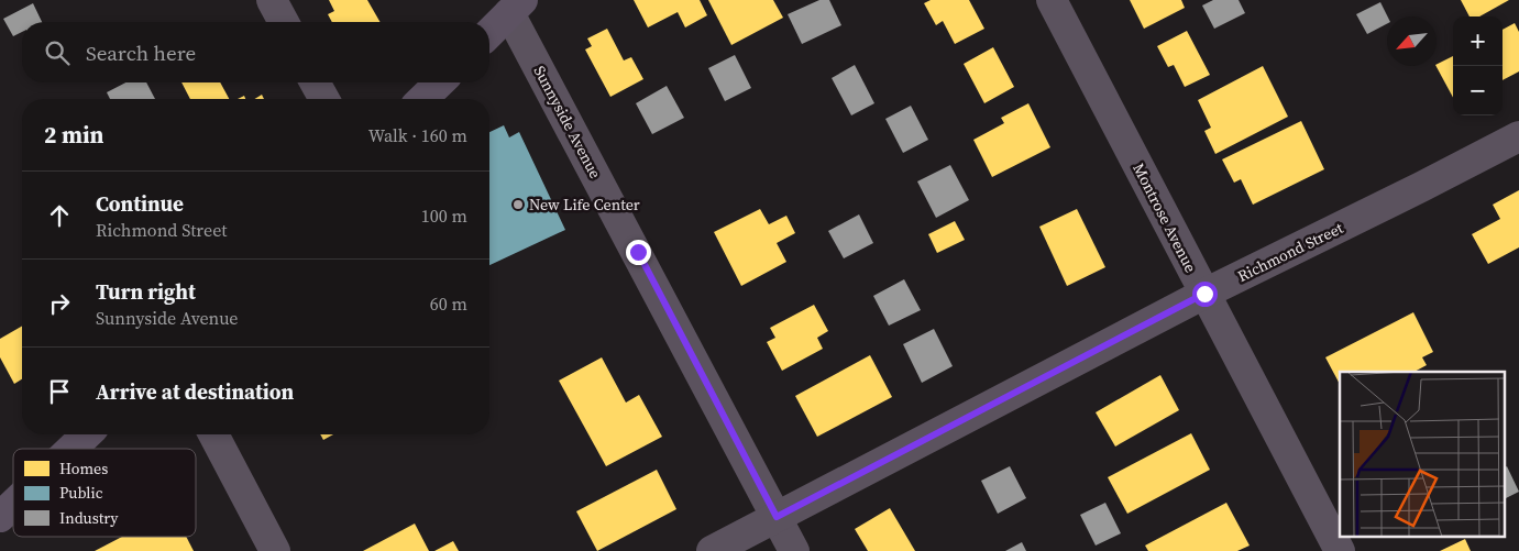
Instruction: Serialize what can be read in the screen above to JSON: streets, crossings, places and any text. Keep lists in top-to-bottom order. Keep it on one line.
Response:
{"streets":{"street":["Sunnyside Avenue","Montrose Avenue","Richmond Street"]},"crossings":[["Sunnyside Avenue","Richmond Street"],["Montrose Avenue","Richmond Street"]],"places":["New Life Center"],"legend":["Homes","Public","Industry"],"north":"bottom left","page":{"map_buttons":["+","−"],"search":"Search here","heading":["2 min","Walk · 160 m"],"list":[["Continue","Richmond Street","100 m"],["Turn right","Sunnyside Avenue","60 m"],"Arrive at destination"]}}
